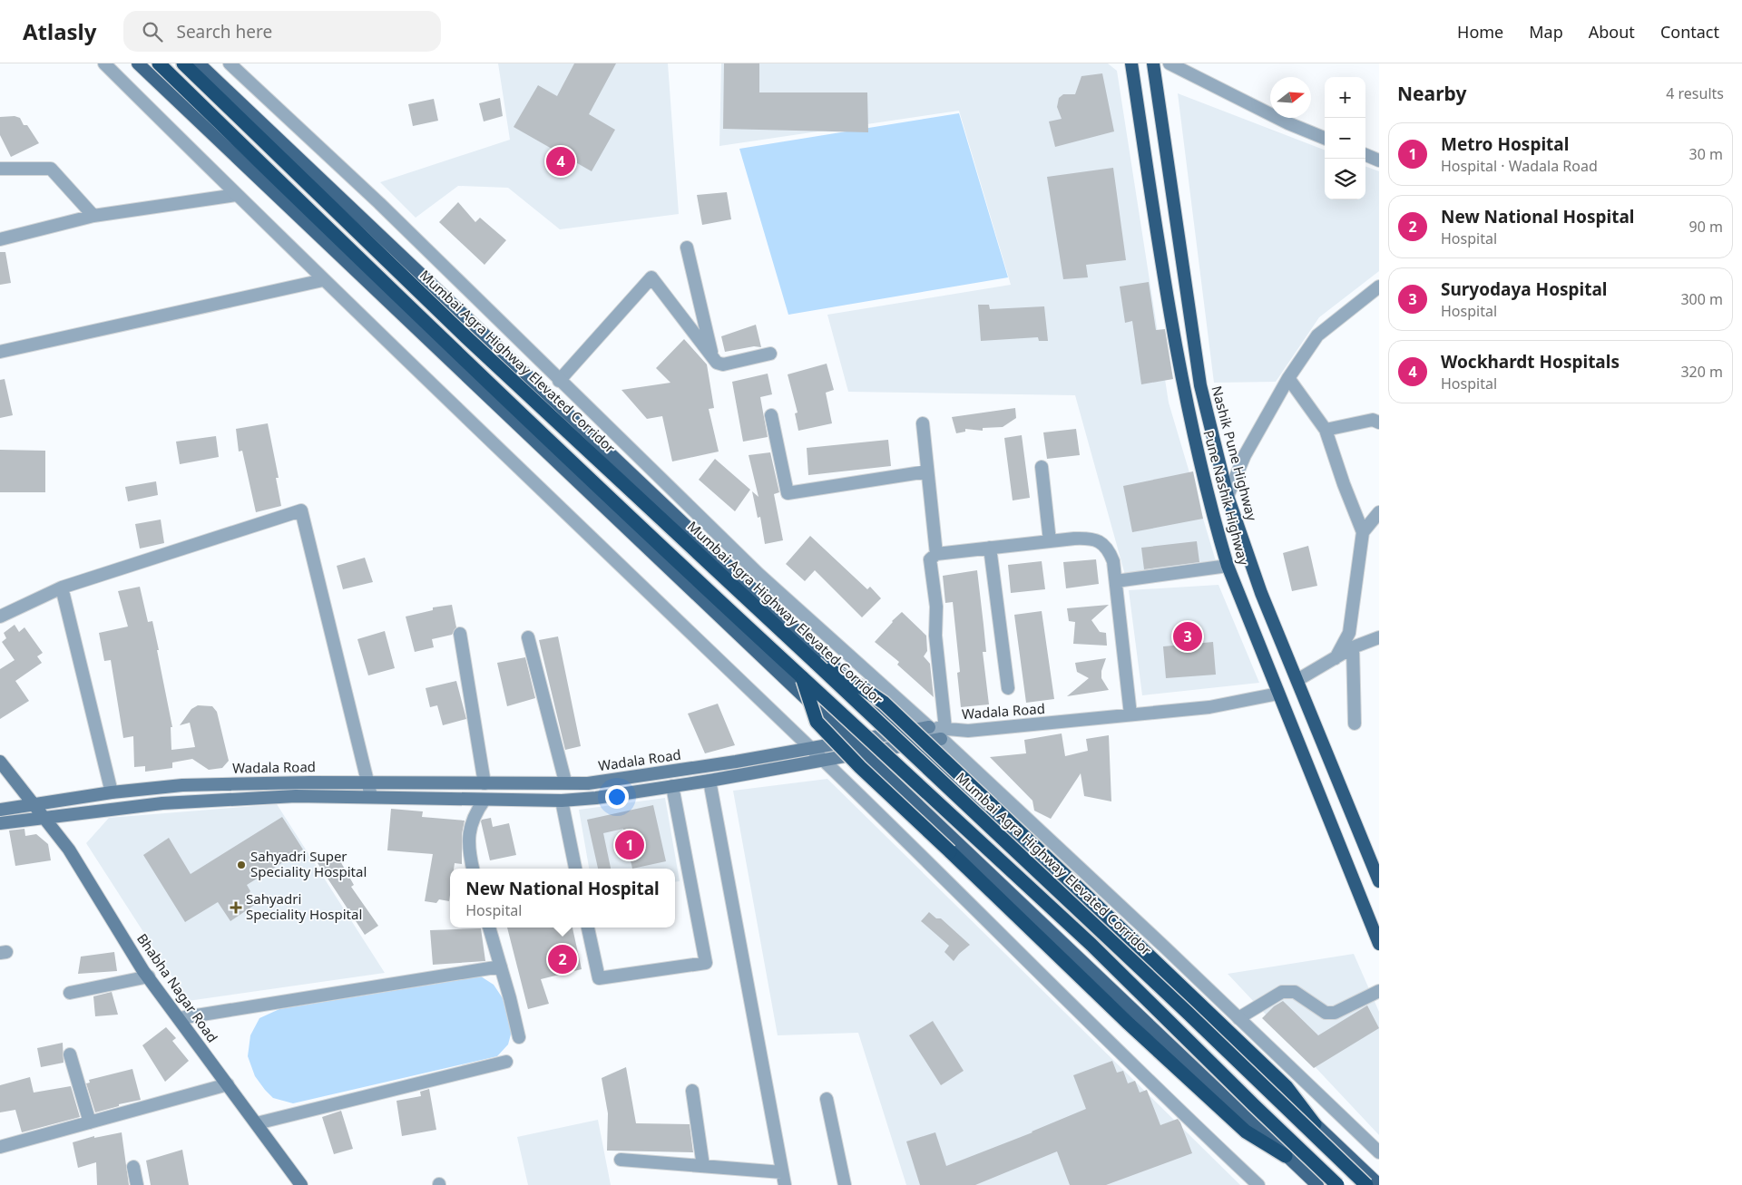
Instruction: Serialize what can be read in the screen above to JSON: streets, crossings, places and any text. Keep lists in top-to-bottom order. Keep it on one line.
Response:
{"streets":{"highway":["Mumbai Agra Highway Elevated Corridor","Nashik Pune Highway","Pune Nashik Highway"],"main road":["Wadala Road","Bhabha Nagar Road"]},"crossings":[["Pune Nashik Highway","Wadala Road"],["Wadala Road","Bhabha Nagar Road"]],"places":{"other":["Sahyadri Super Speciality Hospital"],"health":["Sahyadri Speciality Hospital"]},"north":"right","page":{"header":"Atlasly","search":"Search here","nav":["Home","Map","About","Contact"],"heading":["Nearby","4 results"],"map_buttons":["+","−"],"list":[{"mark":"1","name":"Metro Hospital","note":"Hospital · Wadala Road","value":"30 m"},{"mark":"2","name":"New National Hospital","note":"Hospital","value":"90 m"},{"mark":"3","name":"Suryodaya Hospital","note":"Hospital","value":"300 m"},{"mark":"4","name":"Wockhardt Hospitals","note":"Hospital","value":"320 m"}],"pins":["4","3","1","2"],"popup":["New National Hospital","Hospital"]}}
